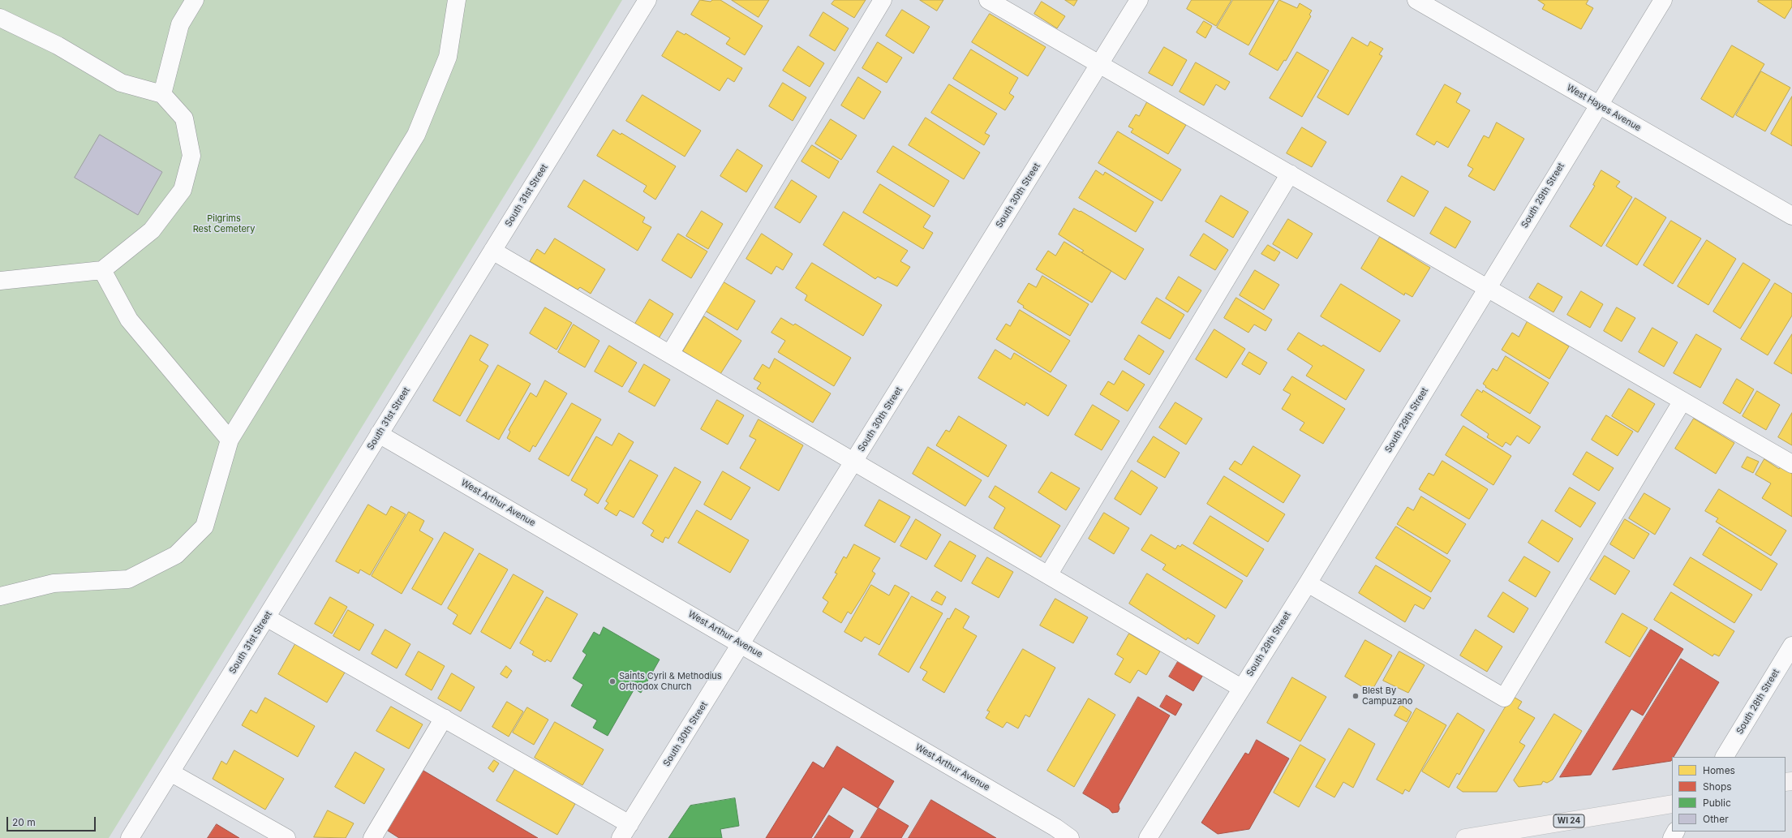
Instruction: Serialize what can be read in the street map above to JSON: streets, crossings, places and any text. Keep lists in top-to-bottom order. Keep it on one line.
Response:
{"streets":{"main road":["WI 24"],"street":["West Hayes Avenue","South 31st Street","South 30th Street","South 29th Street","West Arthur Avenue","South 28th Street"]},"crossings":[["West Hayes Avenue","South 29th Street"],["South 31st Street","West Arthur Avenue"],["South 30th Street","West Arthur Avenue"]],"parks":["Pilgrims Rest Cemetery"],"places":["Saints Cyril & Methodius Orthodox Church","Blest By Campuzano"],"legend":["Homes","Shops","Public","Other"],"scale_bar":"20 m"}
